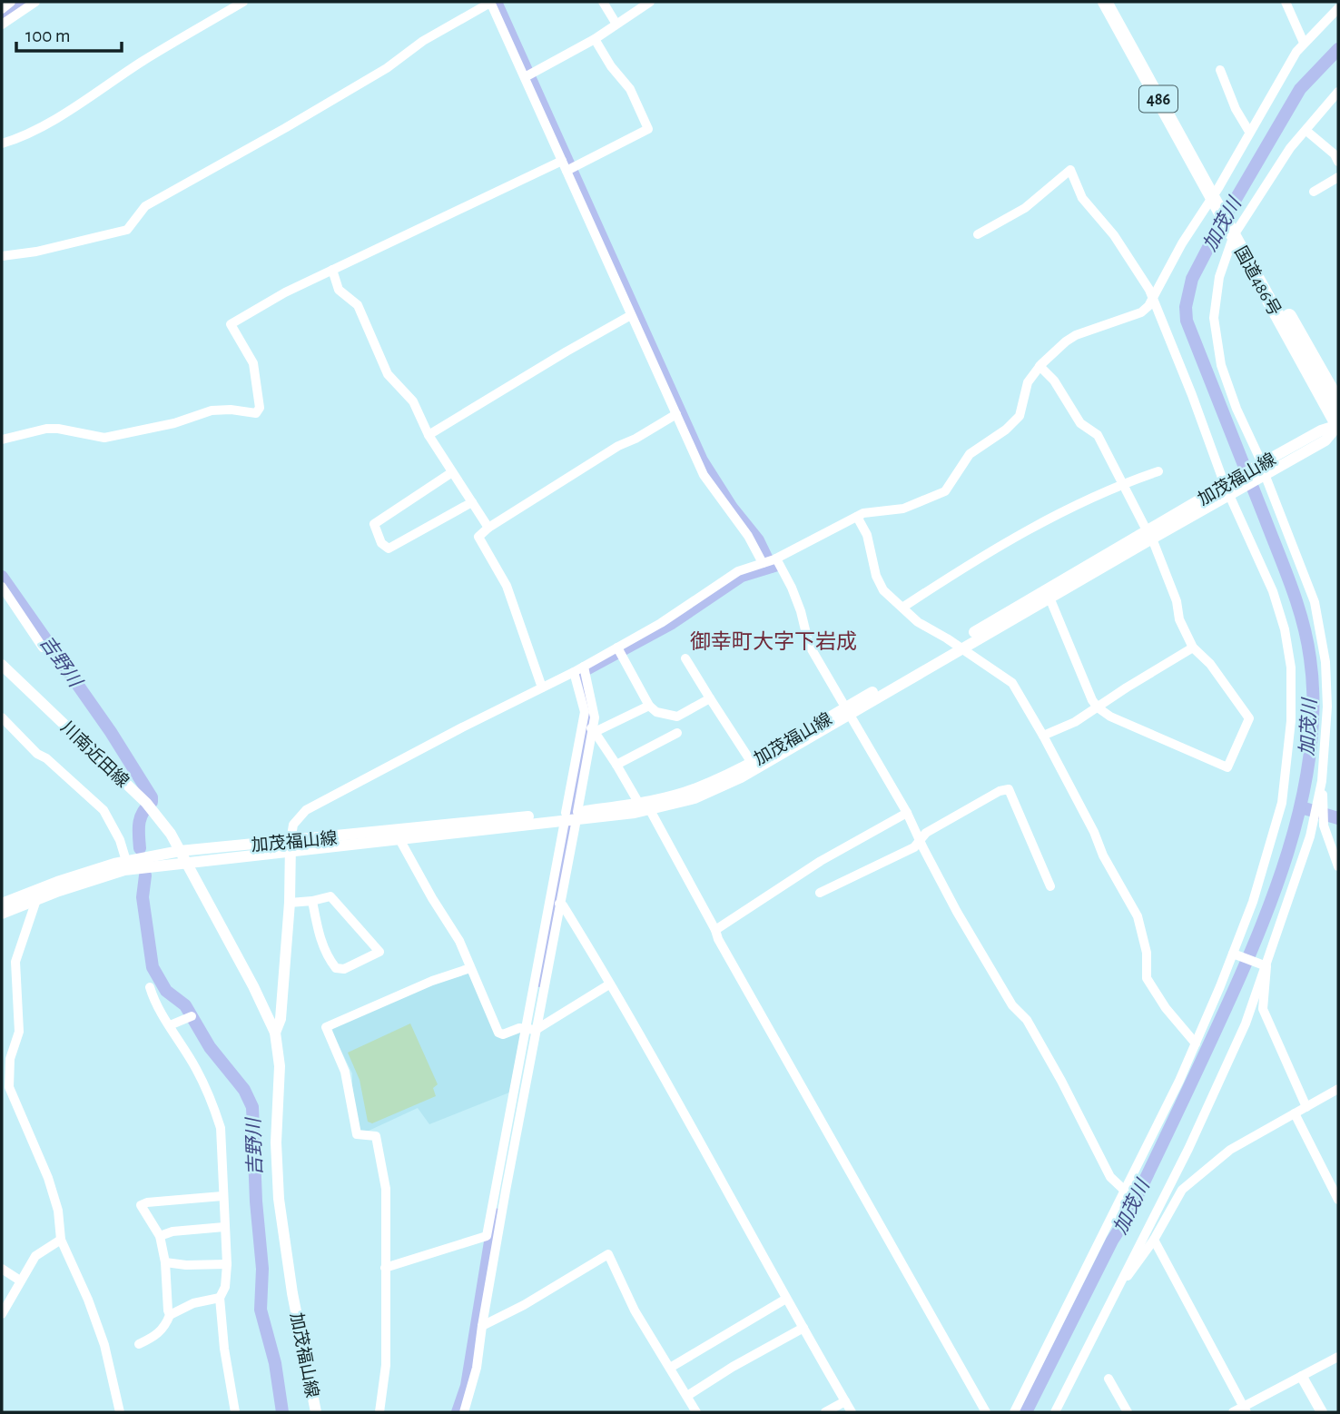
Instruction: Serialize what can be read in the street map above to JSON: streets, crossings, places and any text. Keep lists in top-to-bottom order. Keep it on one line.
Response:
{"streets":{"highway":["486","国道486号"],"main road":["加茂福山線","川南近田線"]},"crossings":[["国道486号","加茂福山線"],["加茂福山線","川南近田線"]],"districts":["御幸町大字下岩成"],"water":["加茂川","吉野川"],"scale_bar":"100 m"}
